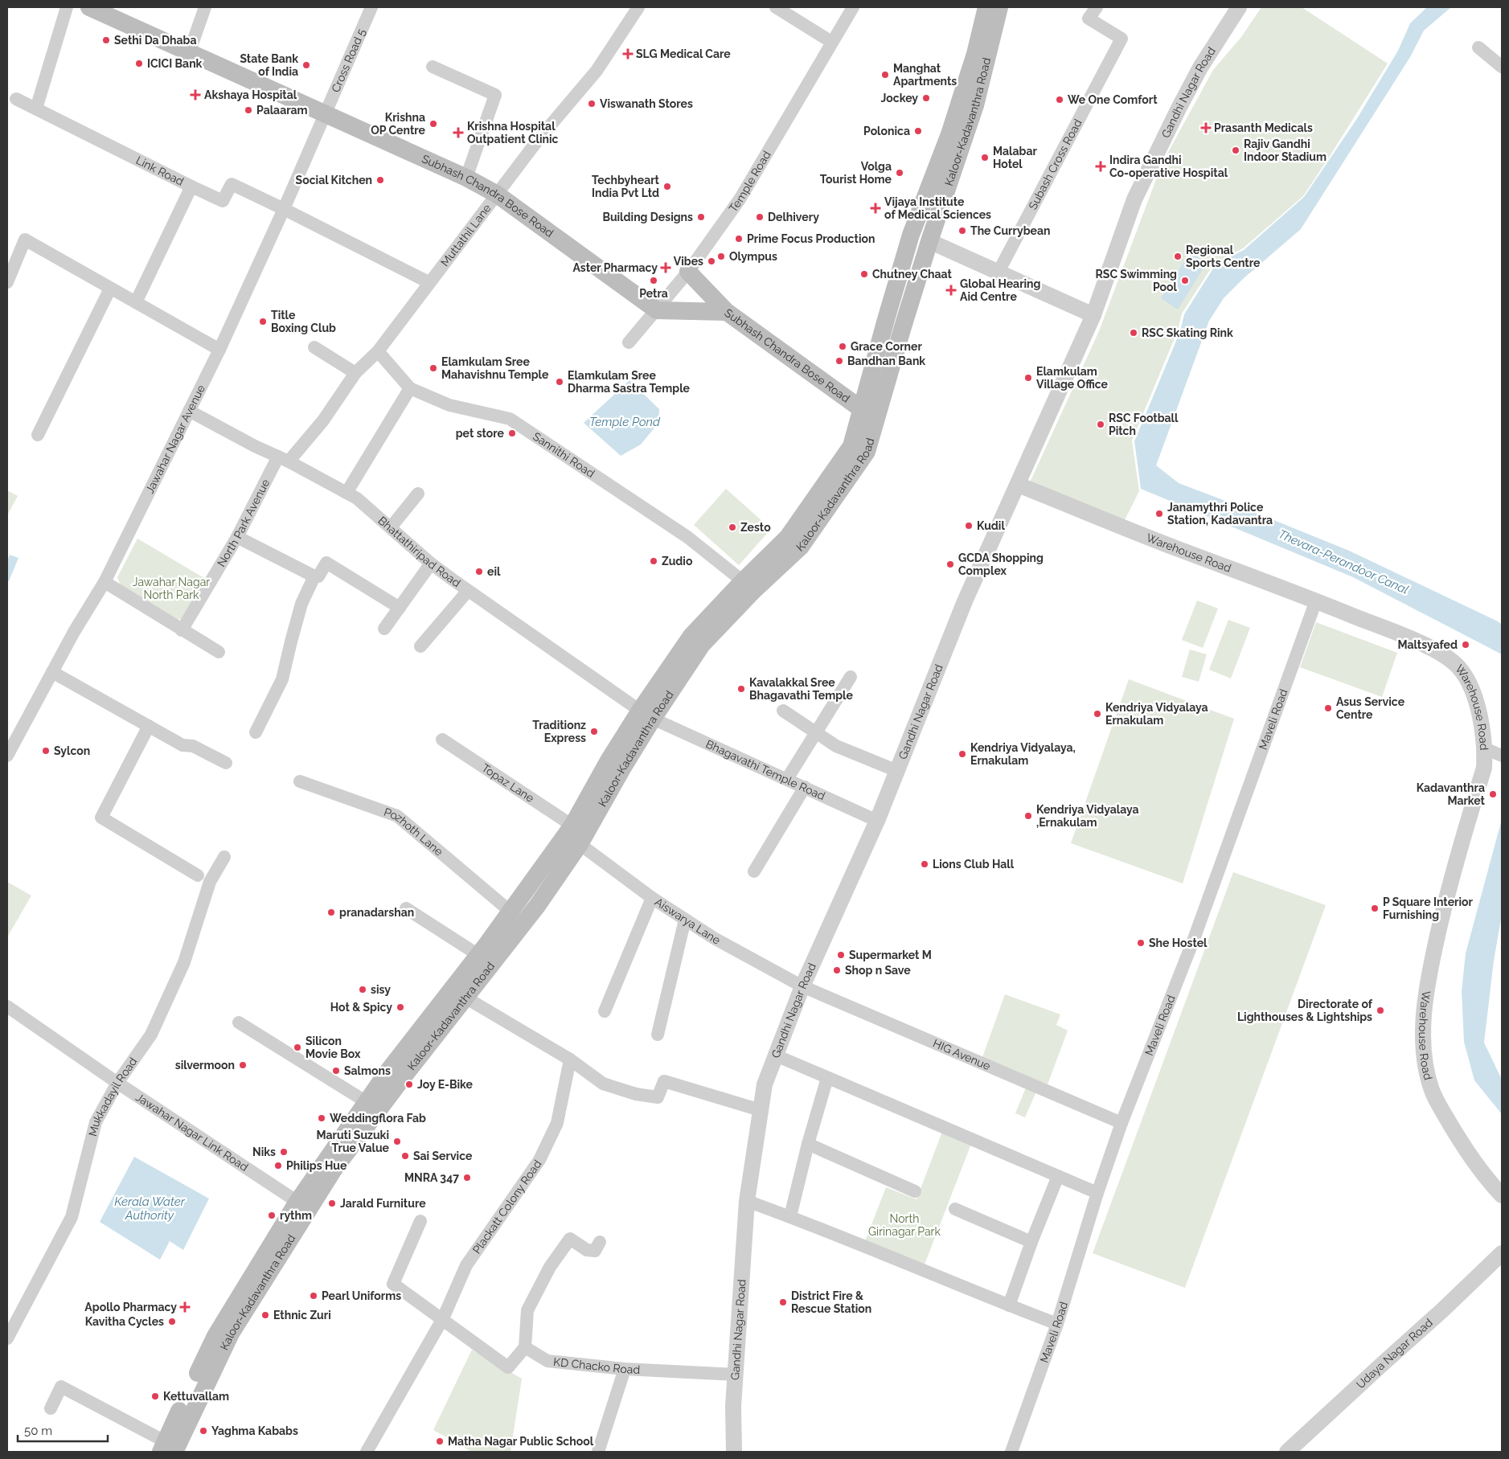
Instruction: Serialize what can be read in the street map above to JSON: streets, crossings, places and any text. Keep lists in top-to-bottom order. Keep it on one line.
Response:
{"streets":{"main road":["Kaloor-Kadavanthra Road","Subhash Chandra Bose Road"],"street":["Cross Road 5","Gandhi Nagar Road","Subash Cross Road","Link Road","Temple Road","Muttathil Lane","Jawahar Nagar Avenue","Sannithi Road","North Park Avenue","Bhattathiripad Road","Warehouse Road","Maveli Road","Bhagavathi Temple Road","Topaz Lane","Pozhoth Lane","Aiswarya Lane","HIG Avenue","Mukkadayil Road","Jawahar Nagar Link Road","Plackatt Colony Road","Udaya Nagar Road","KD Chacko Road"]},"crossings":[["Cross Road 5","Subhash Chandra Bose Road"],["Cross Road 5","Jawahar Nagar Avenue"],["Gandhi Nagar Road","Warehouse Road"],["Gandhi Nagar Road","Bhagavathi Temple Road"],["Gandhi Nagar Road","Aiswarya Lane"],["Gandhi Nagar Road","HIG Avenue"],["Gandhi Nagar Road","KD Chacko Road"],["Kaloor-Kadavanthra Road","Subhash Chandra Bose Road"],["Kaloor-Kadavanthra Road","Sannithi Road"],["Kaloor-Kadavanthra Road","Bhattathiripad Road"],["Kaloor-Kadavanthra Road","Bhagavathi Temple Road"],["Kaloor-Kadavanthra Road","Topaz Lane"],["Kaloor-Kadavanthra Road","Pozhoth Lane"],["Kaloor-Kadavanthra Road","Aiswarya Lane"],["Kaloor-Kadavanthra Road","Jawahar Nagar Link Road"],["Temple Road","Subhash Chandra Bose Road"],["Subhash Chandra Bose Road","Muttathil Lane"],["Subhash Chandra Bose Road","Jawahar Nagar Avenue"],["Muttathil Lane","Sannithi Road"],["Muttathil Lane","North Park Avenue"],["Muttathil Lane","Bhattathiripad Road"],["Jawahar Nagar Avenue","Bhattathiripad Road"],["North Park Avenue","Bhattathiripad Road"],["Bhattathiripad Road","Bhagavathi Temple Road"],["Warehouse Road","Maveli Road"],["Maveli Road","HIG Avenue"],["Aiswarya Lane","HIG Avenue"],["Mukkadayil Road","Jawahar Nagar Link Road"]],"water":["Temple Pond","Thevara-Perandoor Canal","Kerala Water Authority"],"parks":["Jawahar Nagar North Park","North Girinagar Park"],"places":{"other":["Sethi Da Dhaba","ICICI Bank","State Bank of India","Manghat Apartments","Jockey","We One Comfort","Viswanath Stores","Palaaram","Krishna OP Centre","Polonica","Rajiv Gandhi Indoor Stadium","Malabar Hotel","Volga Tourist Home","Social Kitchen","Techbyheart India Pvt Ltd","Building Designs","Delhivery","The Currybean","Prime Focus Production","Olympus","Regional Sports Centre","Vibes","Chutney Chaat","Petra","RSC Swimming Pool","Title Boxing Club","RSC Skating Rink","Grace Corner","Bandhan Bank","Elamkulam Sree Mahavishnu Temple","Elamkulam Village Office","Elamkulam Sree Dharma Sastra Temple","RSC Football Pitch","pet store","Janamythri Police Station, Kadavantra","Kudil","Zesto","Zudio","GCDA Shopping Complex","eil","Maltsyafed","Kavalakkal Sree Bhagavathi Temple","Asus Service Centre","Kendriya Vidyalaya Ernakulam","Traditionz Express","Sylcon","Kendriya Vidyalaya, Ernakulam","Kadavanthra Market","Kendriya Vidyalaya ,Ernakulam","Lions Club Hall","P Square Interior Furnishing","pranadarshan","She Hostel","Supermarket M","Shop n Save","sisy","Hot & Spicy","Directorate of Lighthouses & Lightships","Silicon Movie Box","silvermoon","Salmons","Joy E-Bike","Weddingflora Fab","Maruti Suzuki True Value","Niks","Sai Service","Philips Hue","MNRA 347","Jarald Furniture","rythm","Pearl Uniforms","District Fire & Rescue Station","Ethnic Zuri","Kavitha Cycles","Kettuvallam","Yaghma Kababs","Matha Nagar Public School"],"health":["SLG Medical Care","Akshaya Hospital","Prasanth Medicals","Krishna Hospital Outpatient Clinic","Indira Gandhi Co-operative Hospital","Vijaya Institute of Medical Sciences","Aster Pharmacy","Global Hearing Aid Centre","Apollo Pharmacy"]},"scale_bar":"50 m"}
